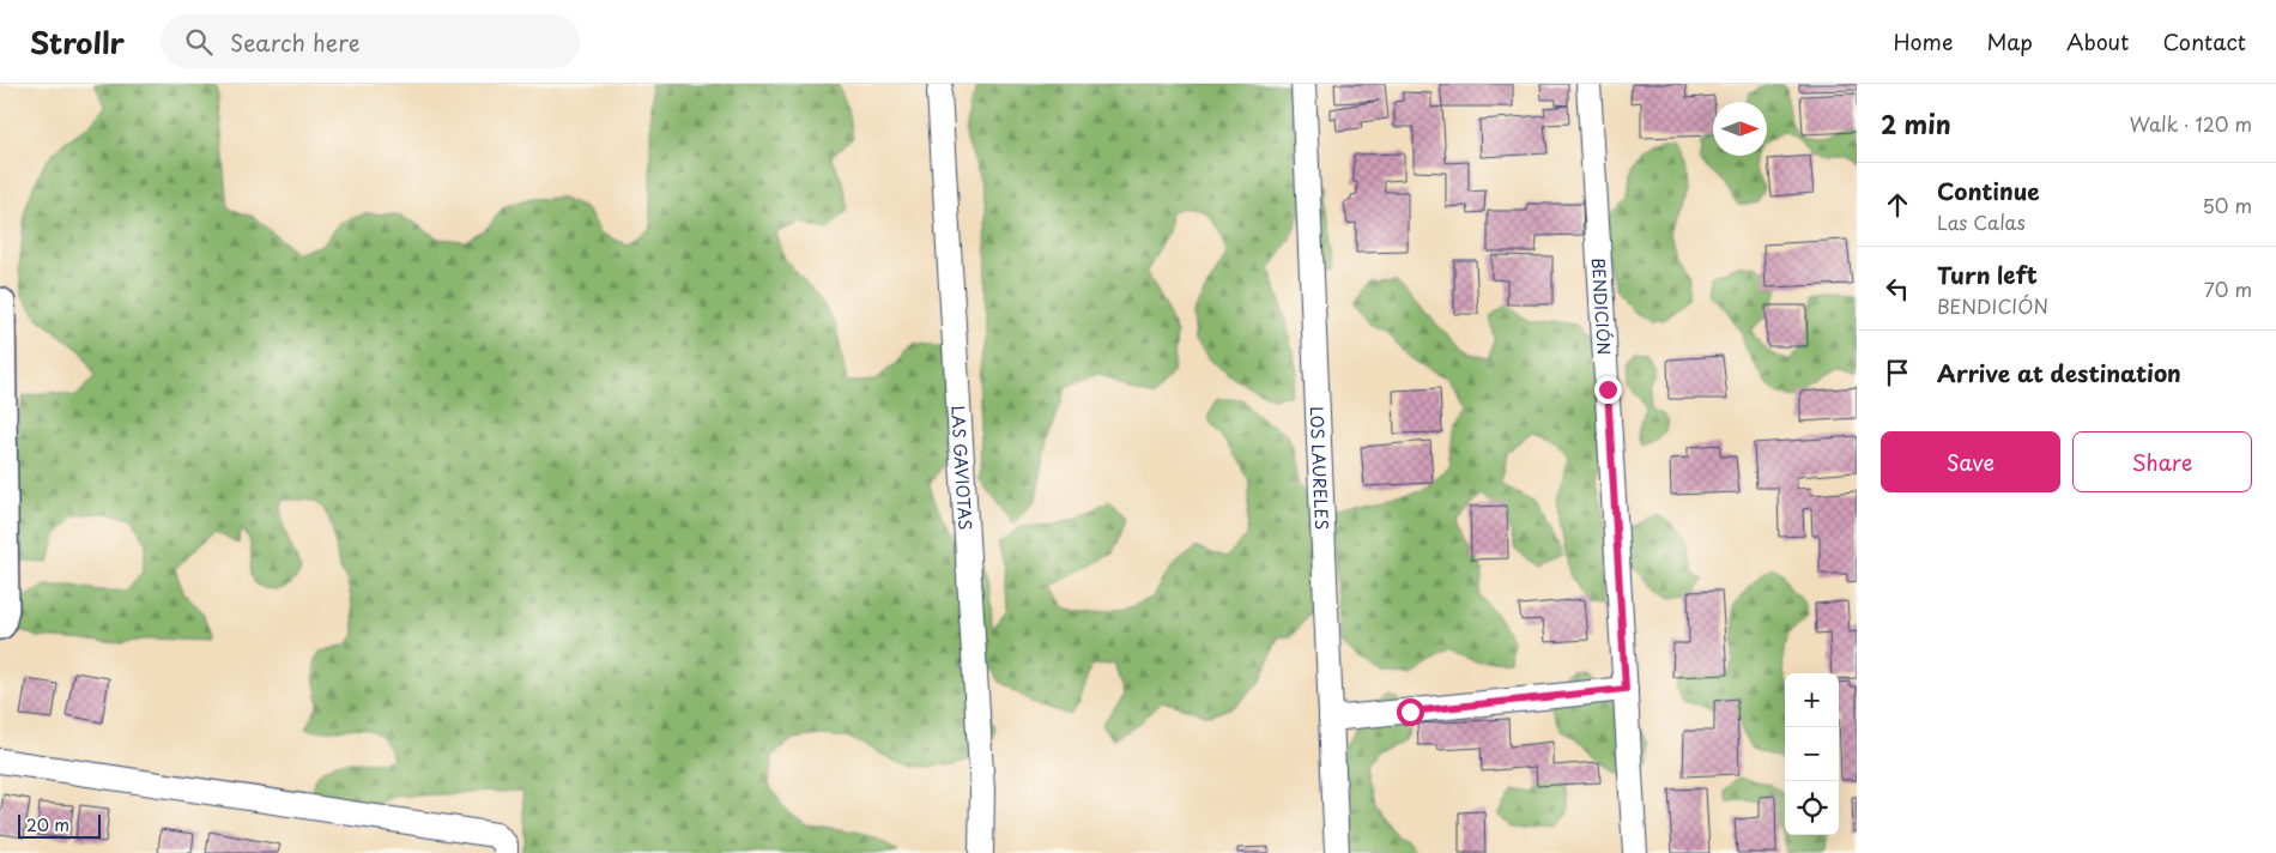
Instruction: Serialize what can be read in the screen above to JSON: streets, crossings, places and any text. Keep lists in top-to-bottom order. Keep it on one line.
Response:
{"streets":{"street":["BENDICIÓN","LAS GAVIOTAS","LOS LAURELES"]},"scale_bar":"20 m","north":"right","page":{"header":"Strollr","search":"Search here","nav":["Home","Map","About","Contact"],"heading":["2 min","Walk · 120 m"],"list":[["Continue","Las Calas","50 m"],["Turn left","BENDICIÓN","70 m"],"Arrive at destination"],"buttons":["Save","Share"],"map_buttons":["+","−"],"scale":"20 m"}}
